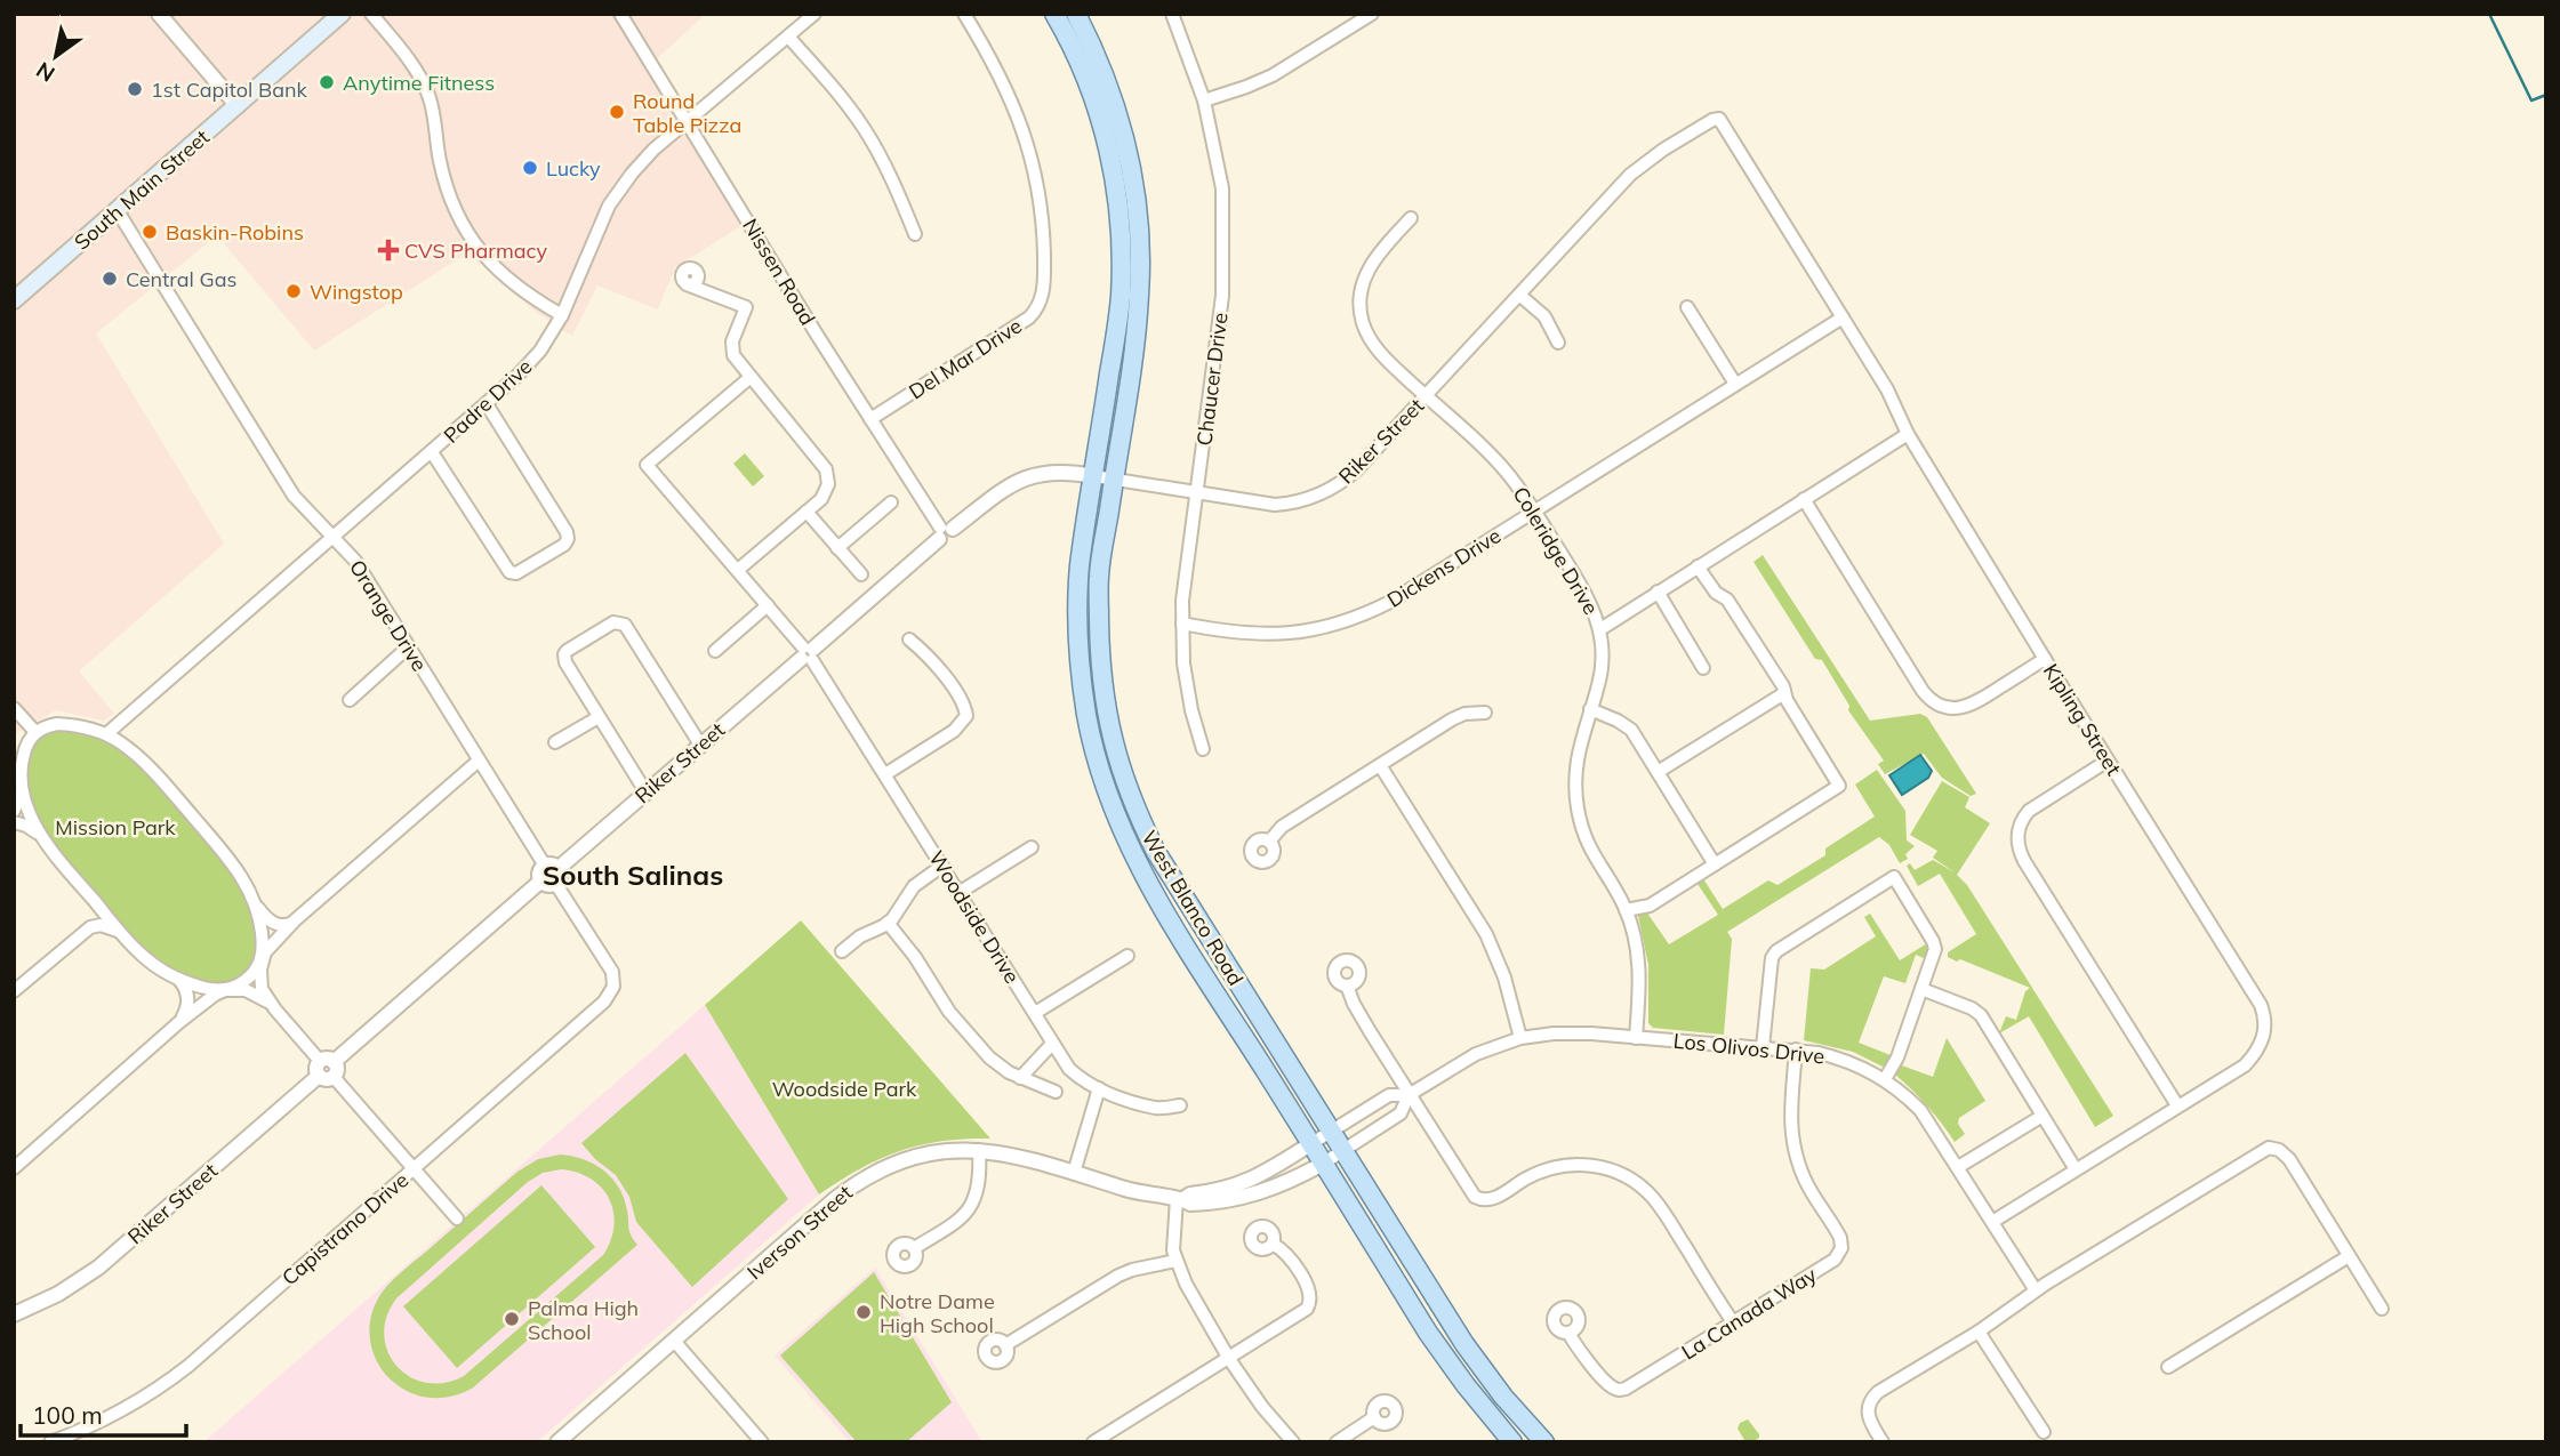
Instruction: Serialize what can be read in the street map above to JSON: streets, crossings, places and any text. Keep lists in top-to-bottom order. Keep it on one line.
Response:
{"streets":{"main road":["South Main Street","West Blanco Road"],"street":["Nissen Road","Del Mar Drive","Chaucer Drive","Padre Drive","Riker Street","Coleridge Drive","Dickens Drive","Orange Drive","Kipling Street","Woodside Drive","Los Olivos Drive","Capistrano Drive","Iverson Street","La Canada Way"]},"crossings":[["South Main Street","Orange Drive"],["Nissen Road","Del Mar Drive"],["Nissen Road","Padre Drive"],["Nissen Road","Riker Street"],["Chaucer Drive","Riker Street"],["Chaucer Drive","Dickens Drive"],["Padre Drive","Orange Drive"],["Riker Street","Coleridge Drive"],["Riker Street","Orange Drive"],["Riker Street","Kipling Street"],["Riker Street","West Blanco Road"],["Riker Street","Woodside Drive"],["Coleridge Drive","Dickens Drive"],["Coleridge Drive","Los Olivos Drive"],["Dickens Drive","Kipling Street"],["Orange Drive","Capistrano Drive"],["Kipling Street","Los Olivos Drive"],["West Blanco Road","Los Olivos Drive"],["West Blanco Road","Iverson Street"],["Los Olivos Drive","Iverson Street"],["Los Olivos Drive","La Canada Way"]],"districts":["South Salinas"],"parks":["Mission Park","Woodside Park"],"places":{"other":["Anytime Fitness","1st Capitol Bank","Round Table Pizza","Lucky","Baskin-Robins","Central Gas","Wingstop","Notre Dame High School","Palma High School"],"health":["CVS Pharmacy"]},"scale_bar":"100 m","north":"bottom left"}
